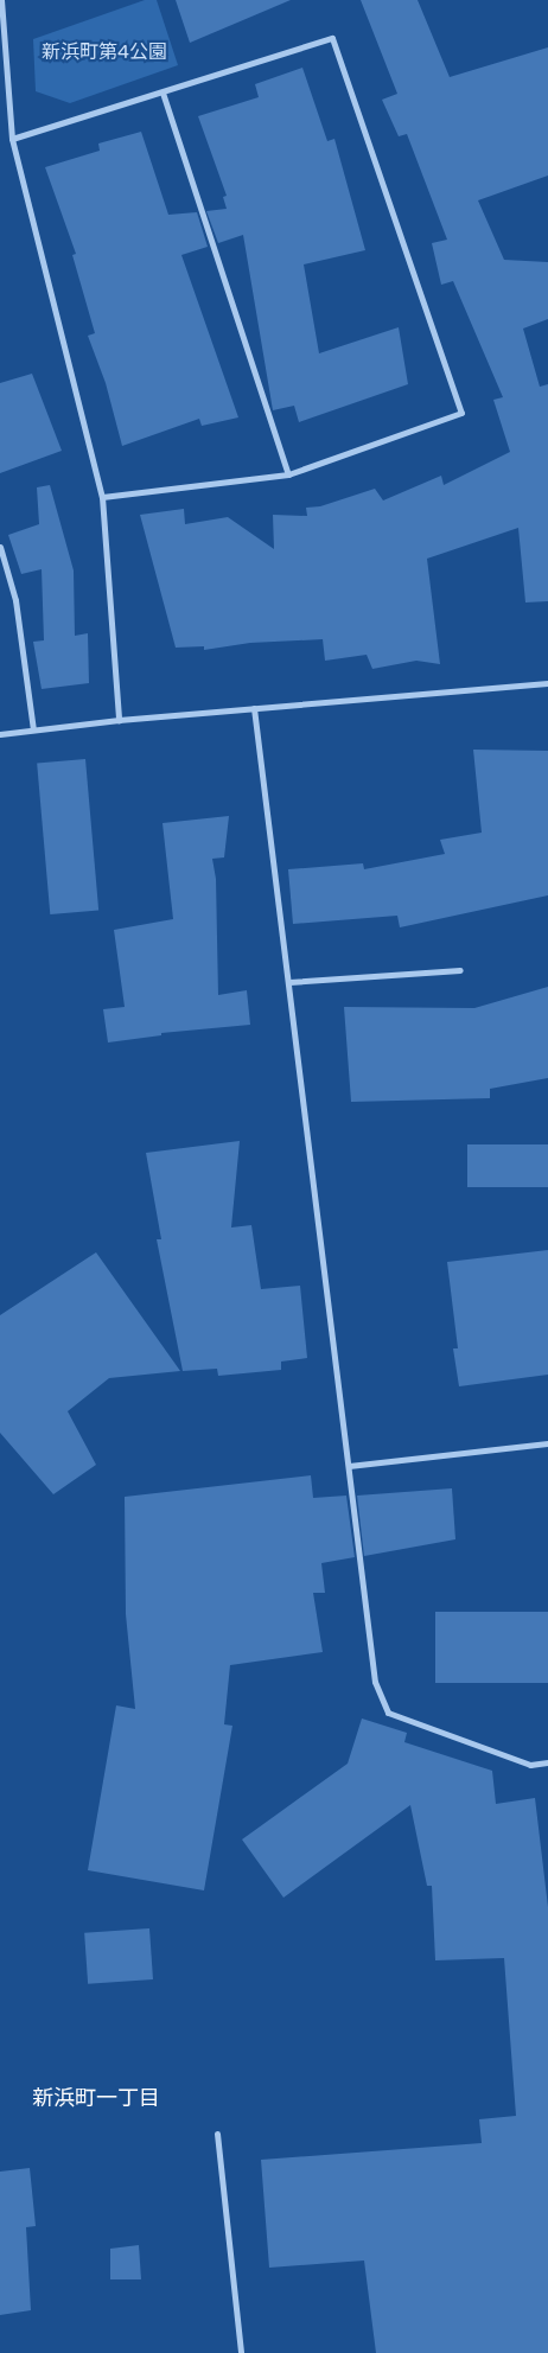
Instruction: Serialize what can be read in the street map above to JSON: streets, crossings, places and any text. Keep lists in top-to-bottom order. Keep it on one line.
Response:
{"districts":["新浜町一丁目"],"parks":["新浜町第4公園"]}
